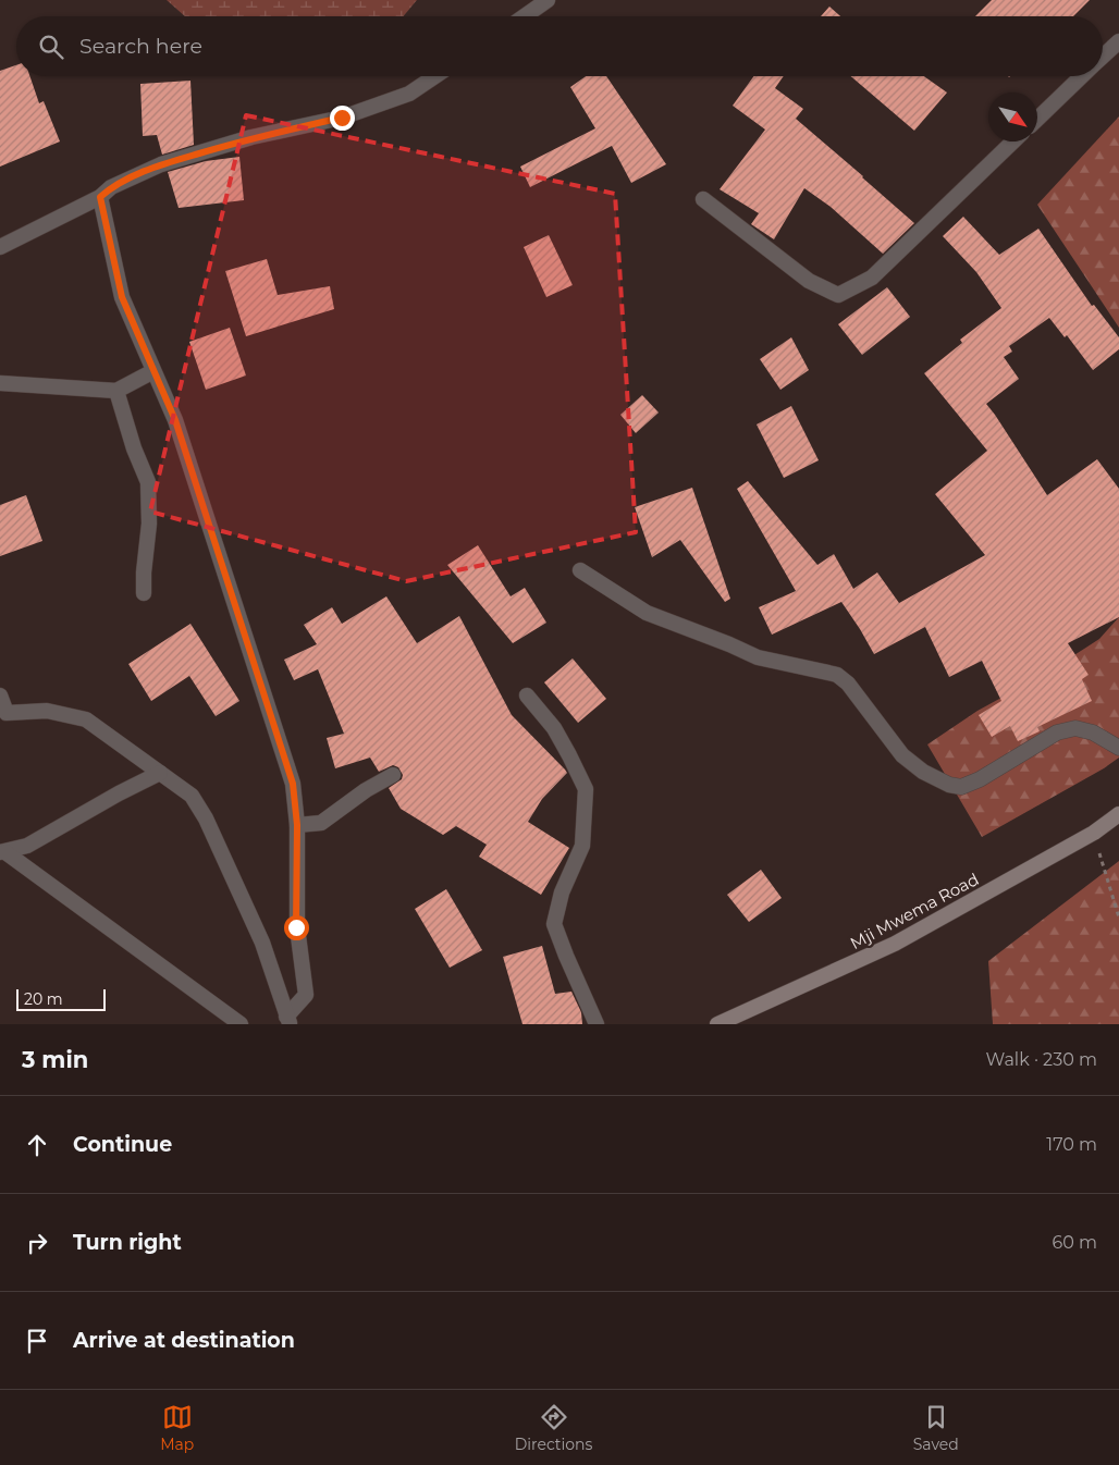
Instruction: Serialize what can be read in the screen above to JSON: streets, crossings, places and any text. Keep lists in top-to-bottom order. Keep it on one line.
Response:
{"streets":{"main road":["Mji Mwema Road"]},"scale_bar":"20 m","north":"bottom right","page":{"search":"Search here","scale":"20 m","heading":["3 min","Walk · 230 m"],"list":[["Continue","170 m"],["Turn right","60 m"],"Arrive at destination"],"nav":["Map","Directions","Saved"]}}
